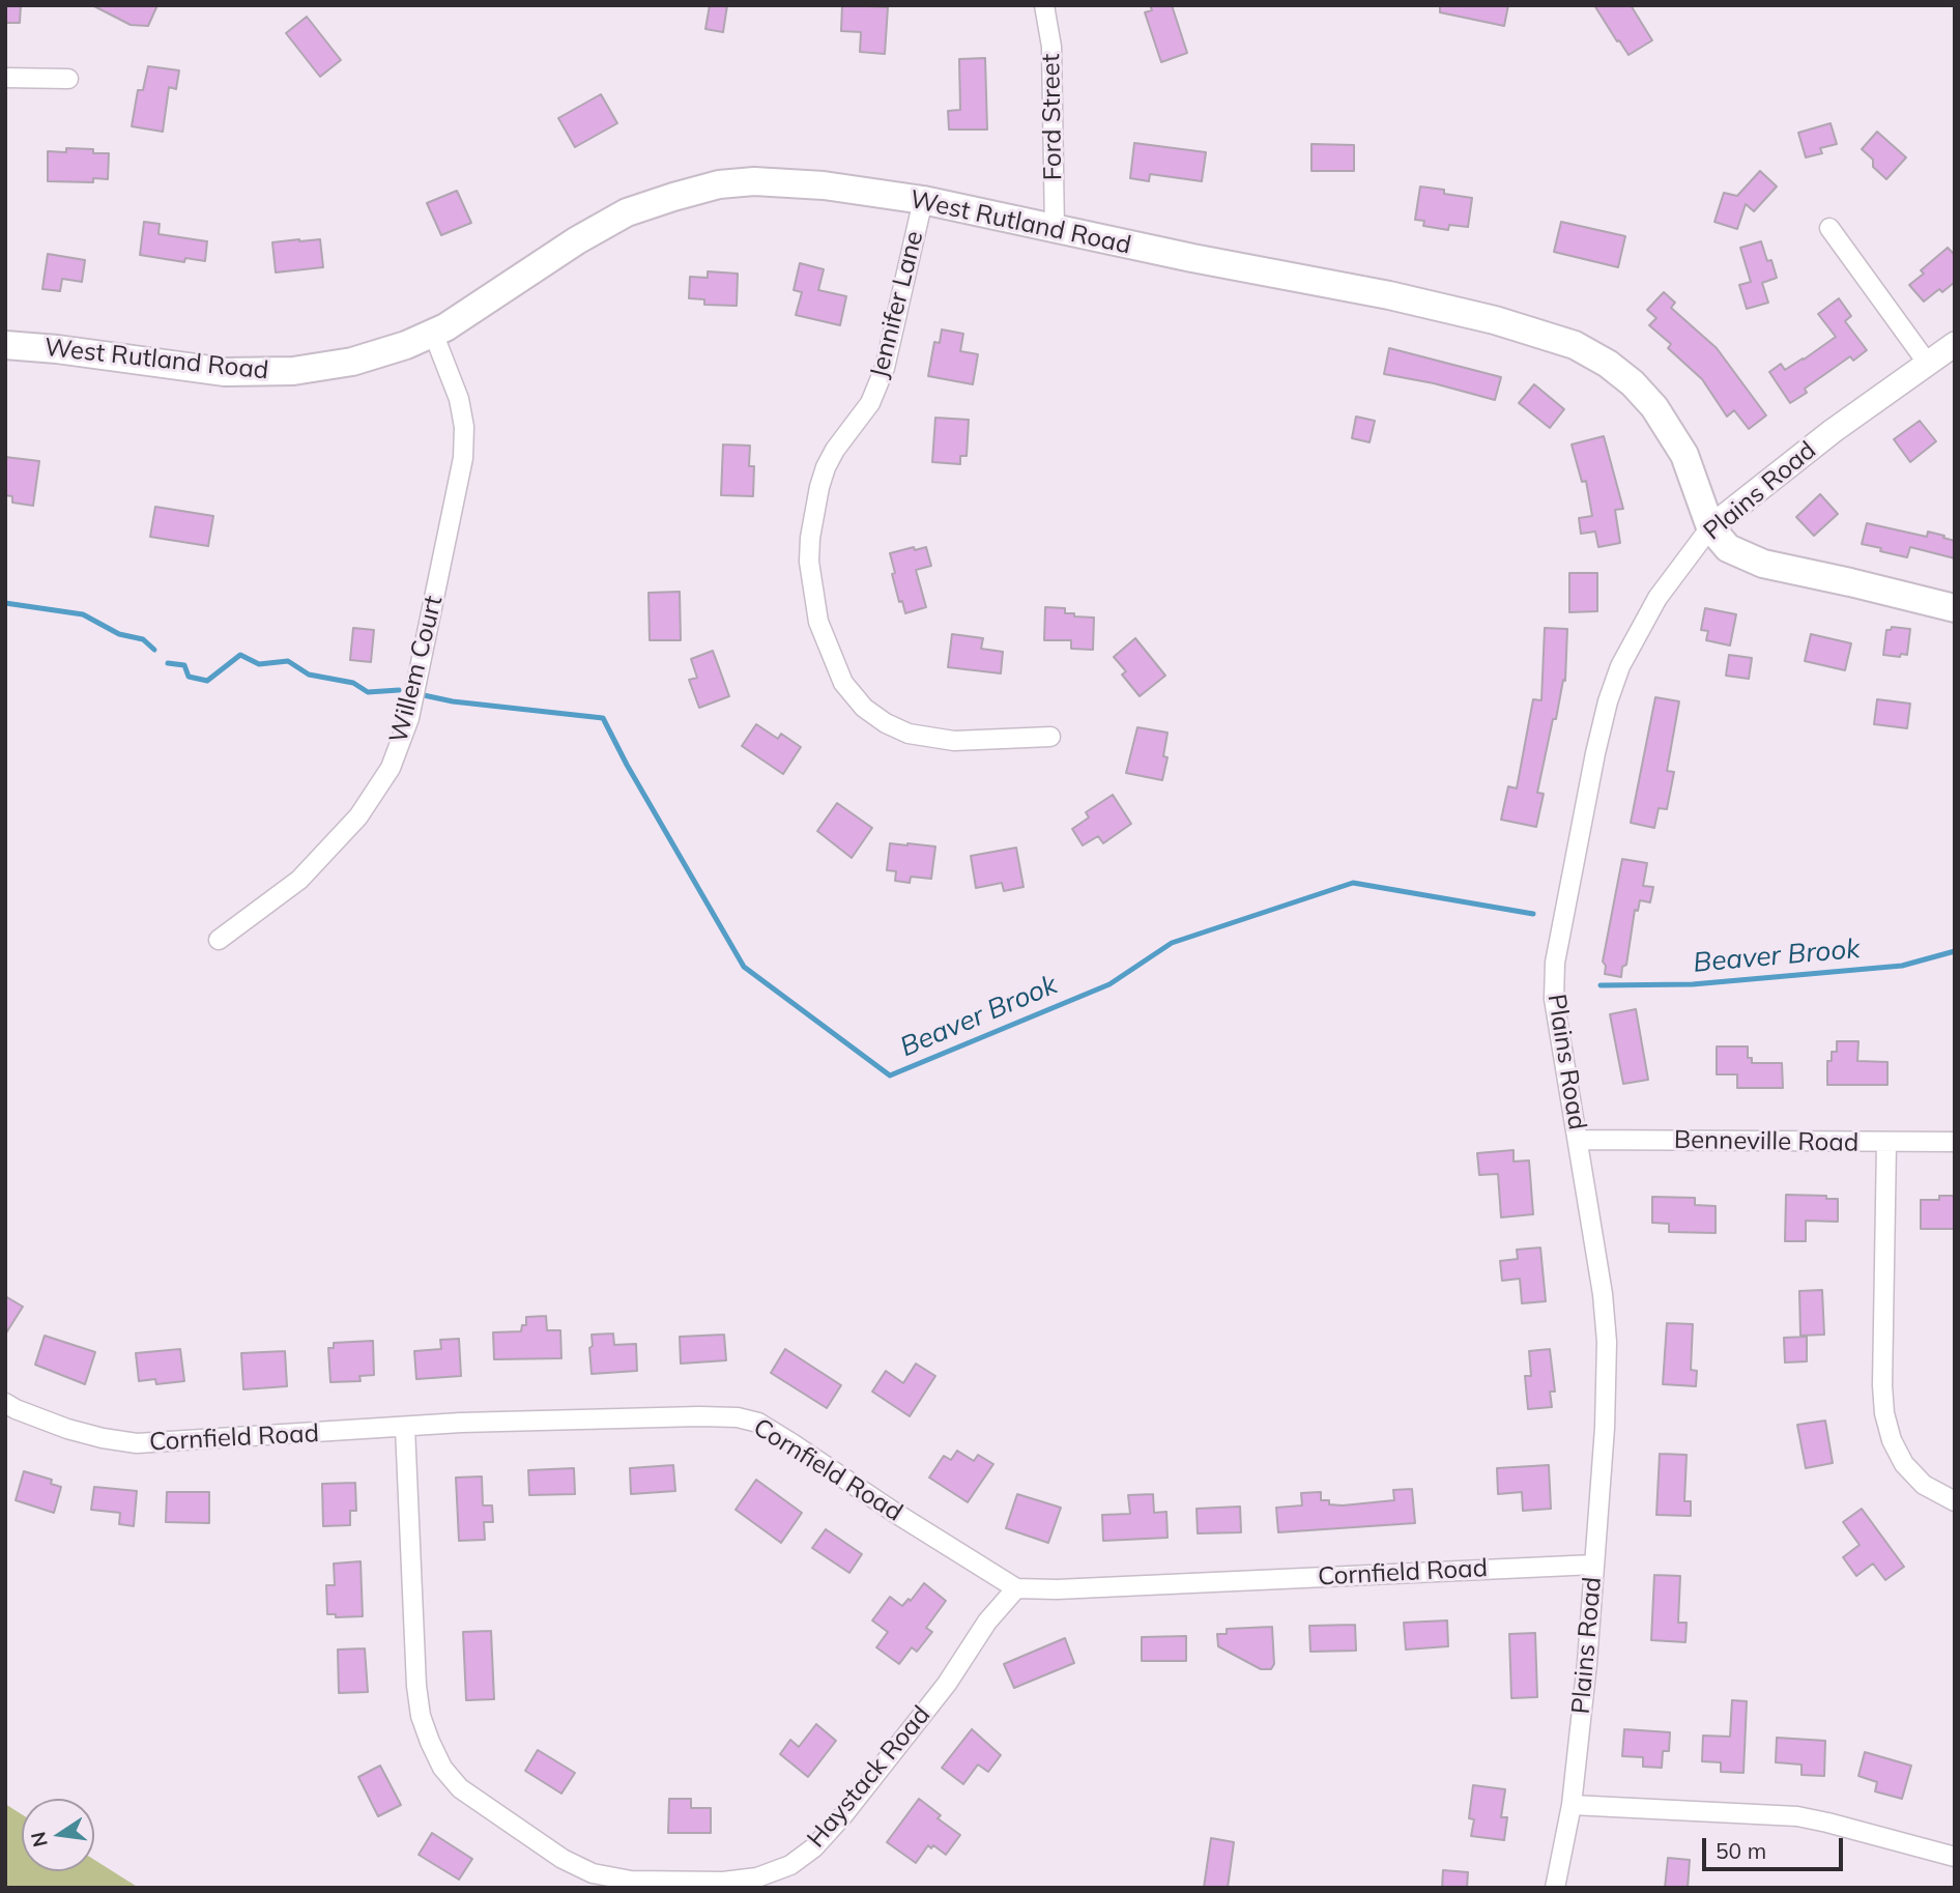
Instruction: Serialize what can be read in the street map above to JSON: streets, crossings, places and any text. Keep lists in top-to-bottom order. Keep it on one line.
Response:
{"streets":{"main road":["West Rutland Road"],"street":["Ford Street","Jennifer Lane","Plains Road","Willem Court","Benneville Road","Cornfield Road","Haystack Road"]},"crossings":[["Ford Street","West Rutland Road"],["West Rutland Road","Jennifer Lane"],["West Rutland Road","Plains Road"],["West Rutland Road","Willem Court"],["Plains Road","Benneville Road"],["Plains Road","Cornfield Road"],["Cornfield Road","Haystack Road"]],"water":["Beaver Brook"],"scale_bar":"50 m","north":"left"}
